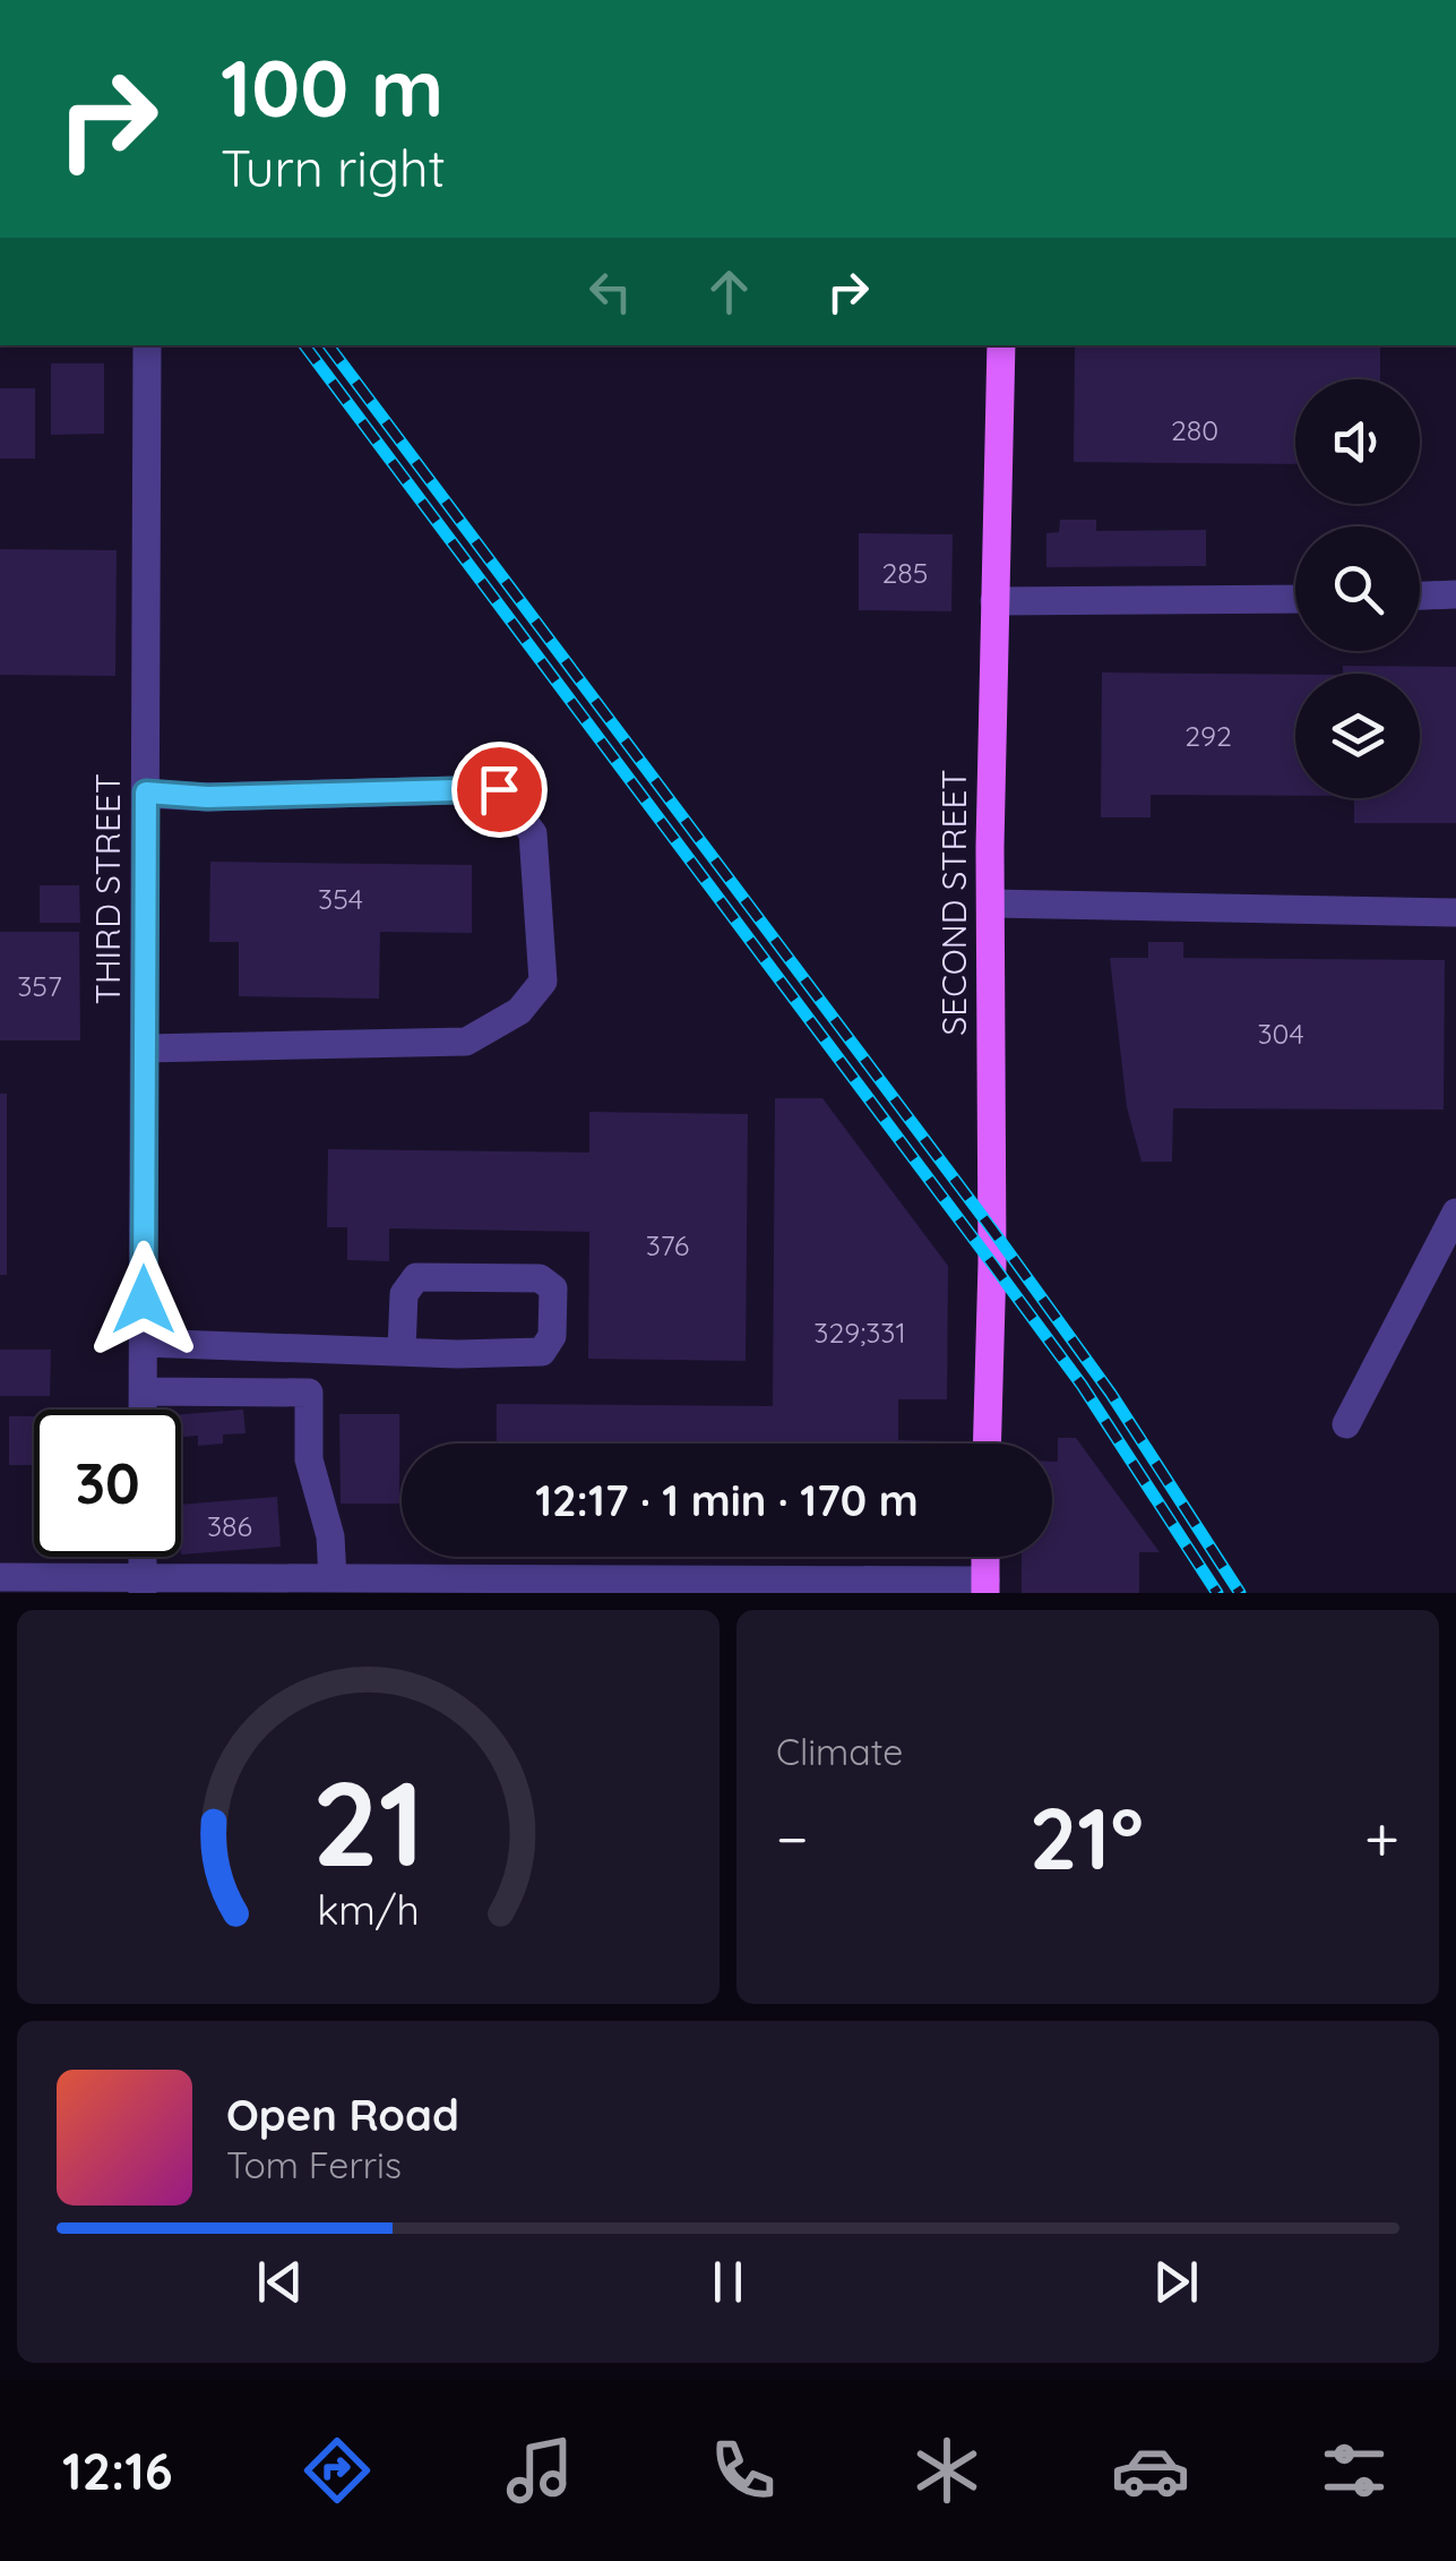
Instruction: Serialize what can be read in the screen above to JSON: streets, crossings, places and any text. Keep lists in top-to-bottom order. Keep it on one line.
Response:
{"streets":{"main road":["SECOND STREET"],"street":["THIRD STREET"]},"house_numbers":["280","285","292","354","357","304","376","329;331","386"],"page":{"turn":["100 m","Turn right"],"limit":"30","trip":"12:17 · 1 min · 170 m","tile":"Climate","heat":["−","21°","+"],"song":["Open Road","Tom Ferris"],"tabs":"12:16","gauge":["21","km/h"]}}
